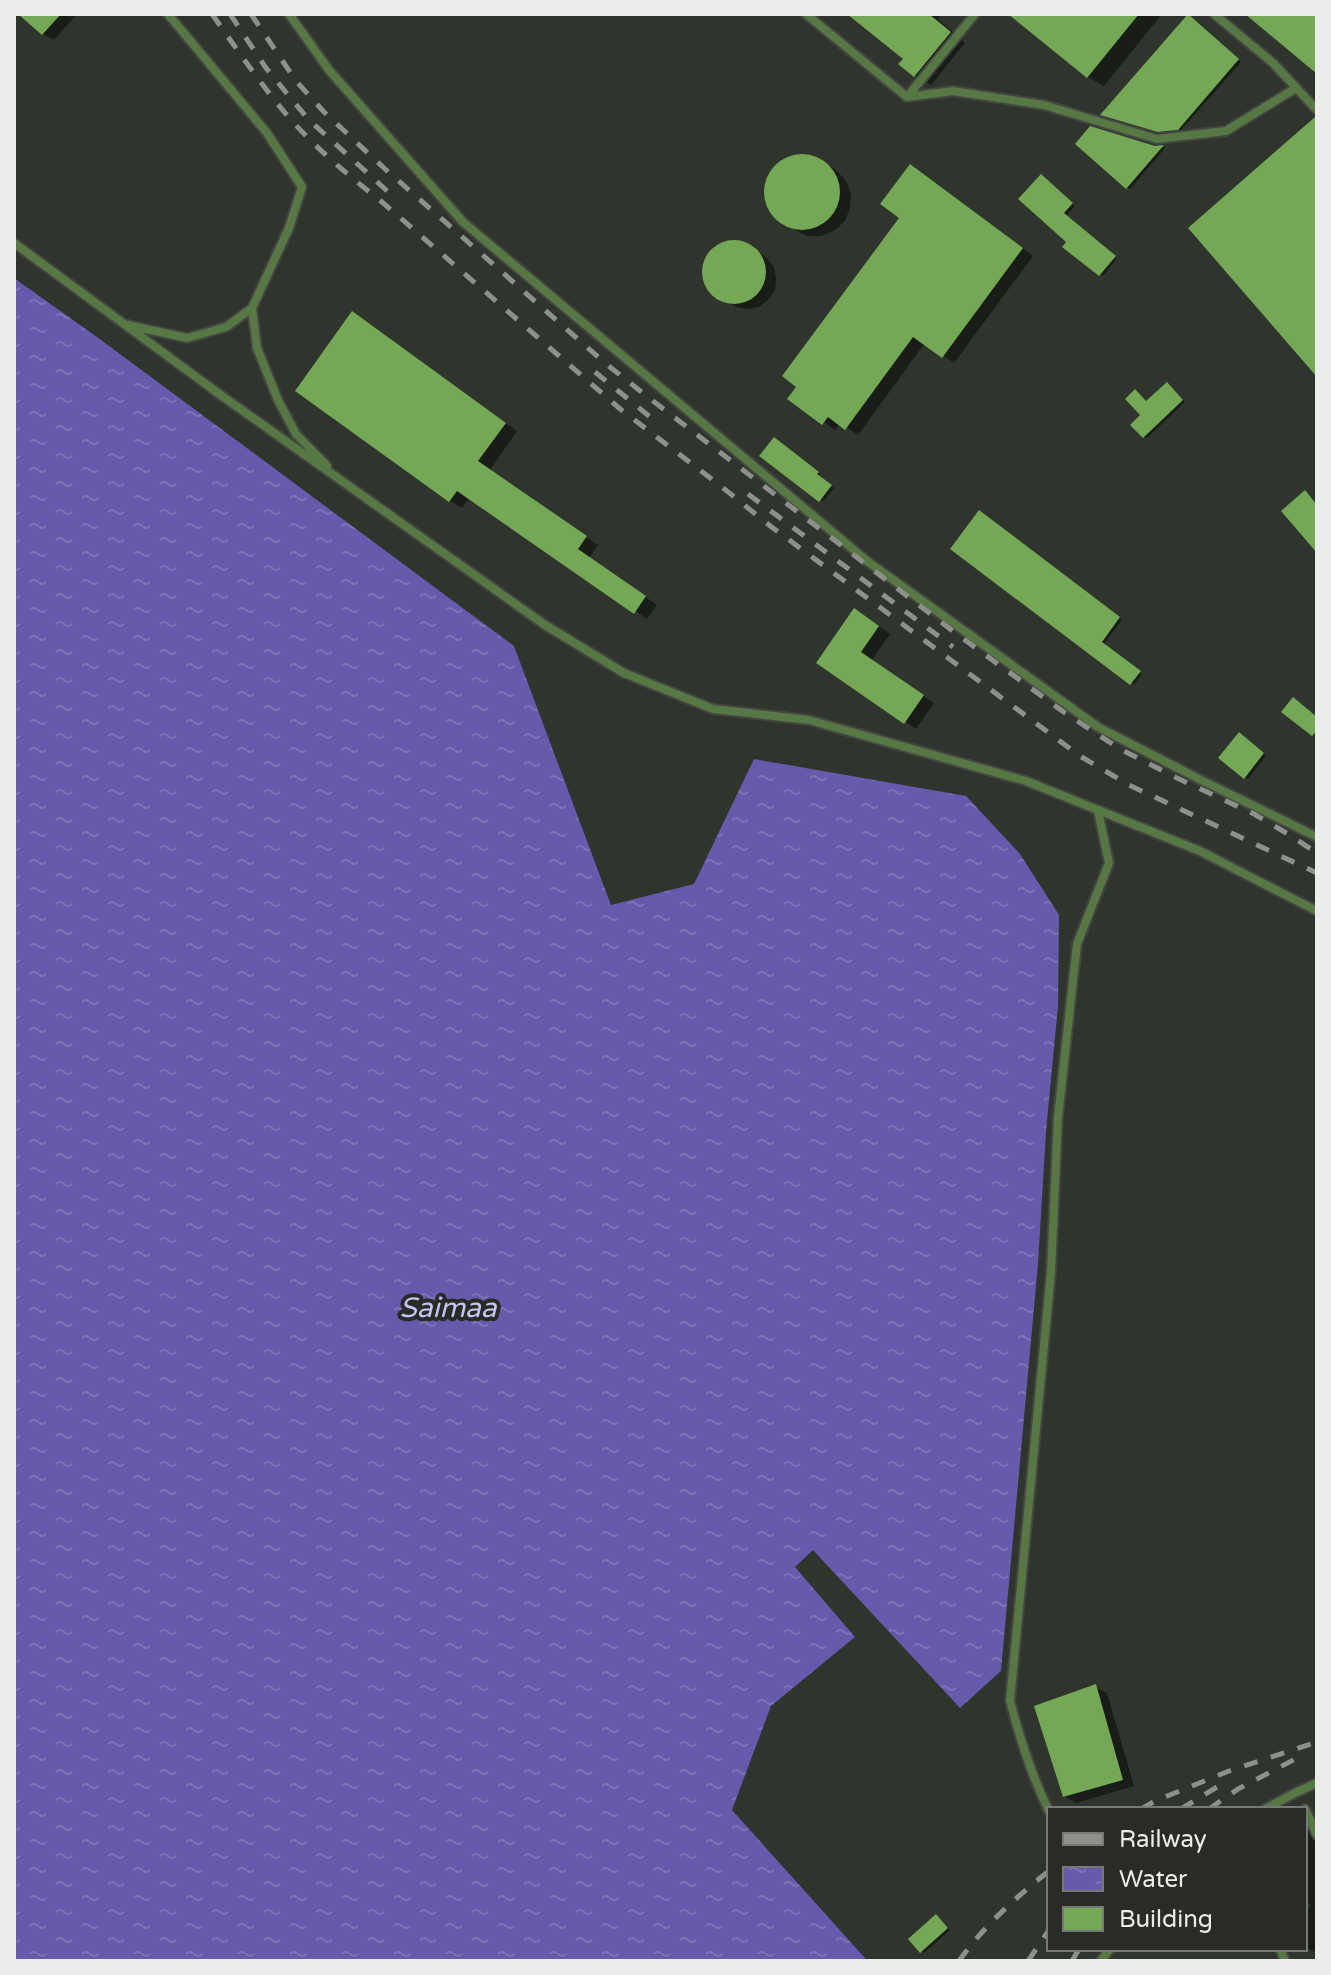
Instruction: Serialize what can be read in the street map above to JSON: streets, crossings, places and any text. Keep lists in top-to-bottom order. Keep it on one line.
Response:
{"water":["Saimaa"],"legend":["Railway","Water","Building"]}
